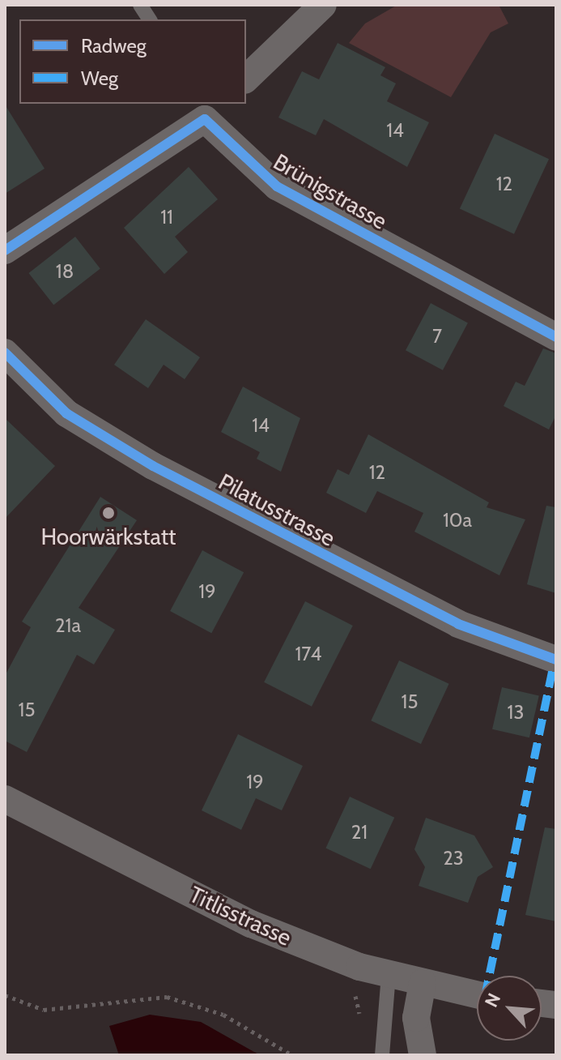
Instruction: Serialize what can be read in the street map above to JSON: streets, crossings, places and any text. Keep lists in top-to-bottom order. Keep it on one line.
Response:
{"streets":{"street":["Brünigstrasse","Pilatusstrasse","Titlisstrasse"]},"places":["Hoorwärkstatt"],"house_numbers":["14","12","11","18","7","14","12","10a","19","21a","174","15","15","13","19","21","23"],"legend":["Radweg","Weg"],"north":"top left"}
